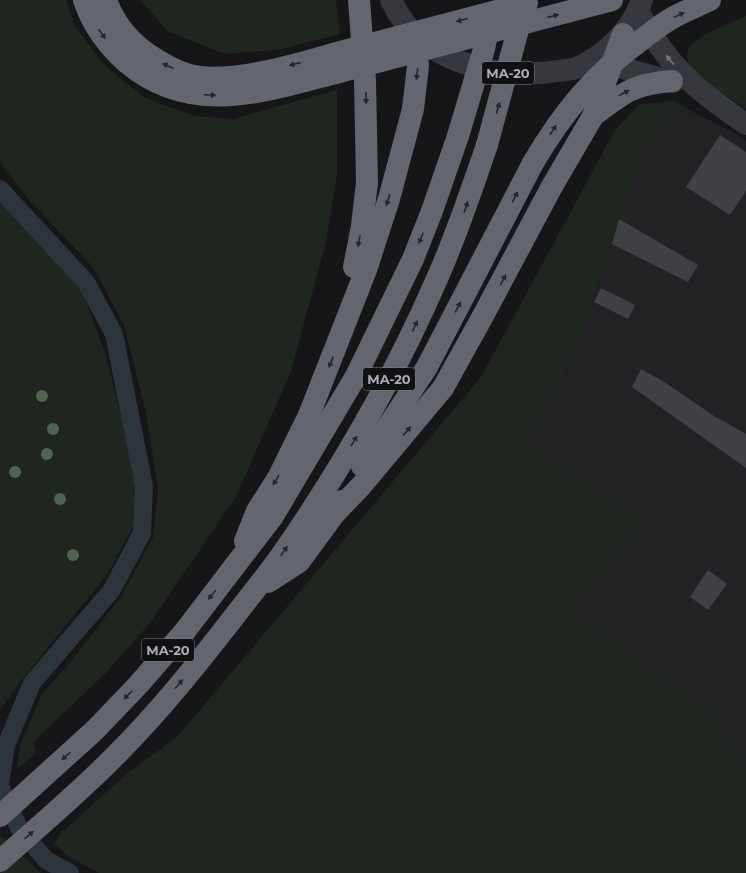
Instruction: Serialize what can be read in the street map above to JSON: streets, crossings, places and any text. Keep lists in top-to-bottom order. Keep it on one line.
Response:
{"streets":{"highway":["MA-20"]}}
